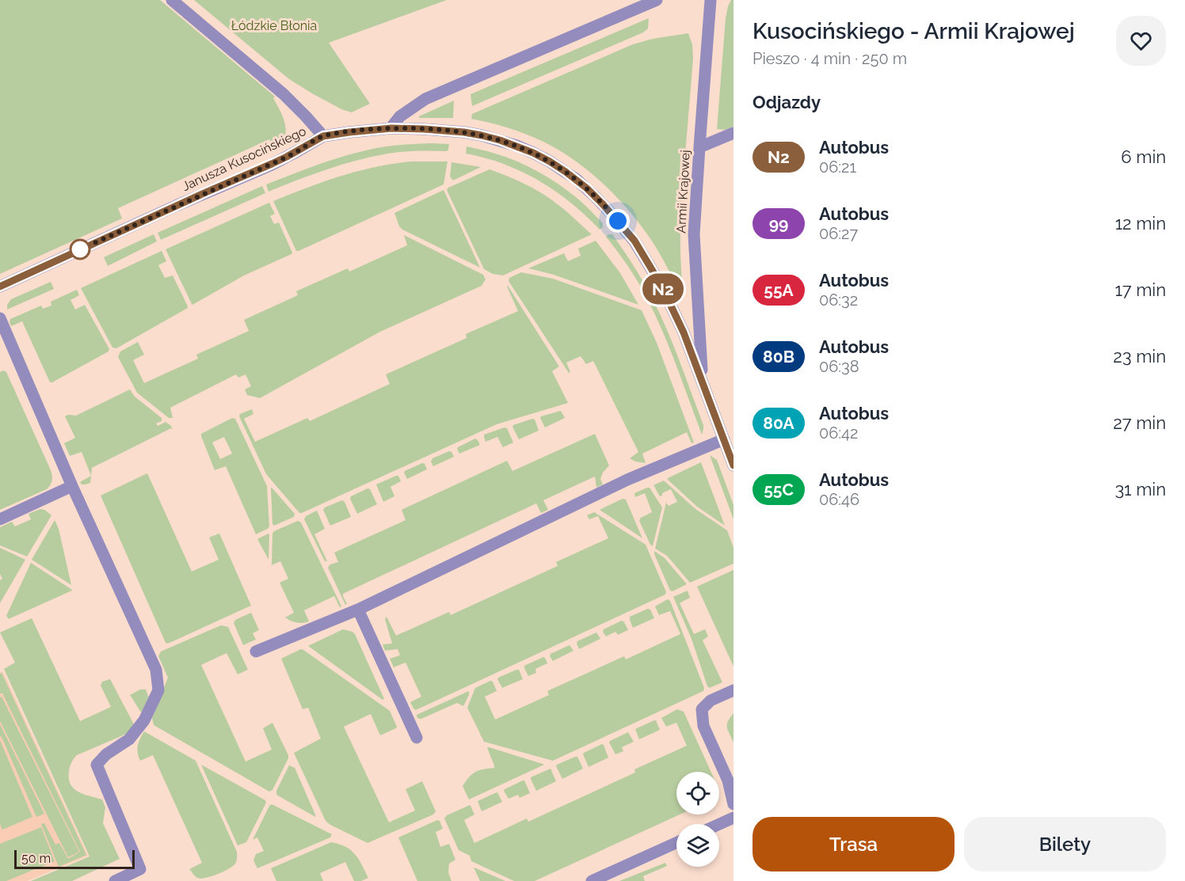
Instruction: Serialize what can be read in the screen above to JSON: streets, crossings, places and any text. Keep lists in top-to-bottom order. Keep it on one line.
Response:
{"streets":{"street":["Janusza Kusocińskiego","Armii Krajowej"]},"crossings":[["Janusza Kusocińskiego","Armii Krajowej"]],"parks":["Łódzkie Błonia"],"lines":["bus line N2"],"scale_bar":"50 m","page":{"on_map":"N2","heading":[["Kusocińskiego - Armii Krajowej","Pieszo · 4 min · 250 m"],"Odjazdy"],"list":[{"mark":"N2","name":"Autobus","note":"06:21","value":"6 min"},{"mark":"99","name":"Autobus","note":"06:27","value":"12 min"},{"mark":"55A","name":"Autobus","note":"06:32","value":"17 min"},{"mark":"80B","name":"Autobus","note":"06:38","value":"23 min"},{"mark":"80A","name":"Autobus","note":"06:42","value":"27 min"},{"mark":"55C","name":"Autobus","note":"06:46","value":"31 min"}],"buttons":["Trasa","Bilety"],"scale":"50 m"}}
